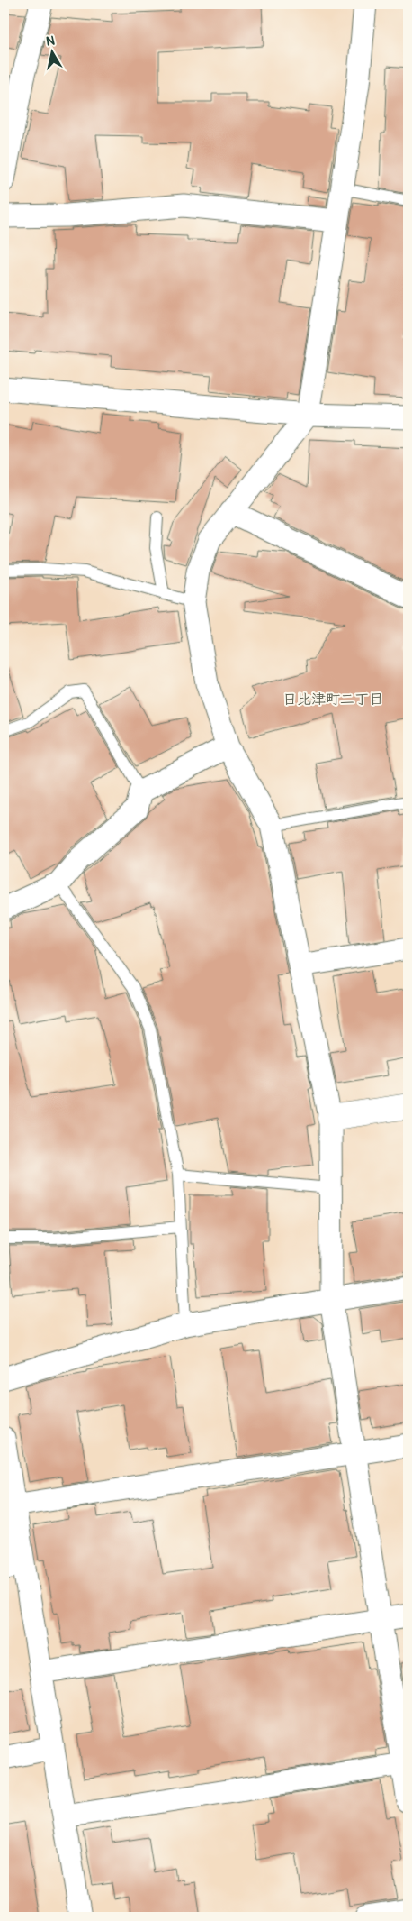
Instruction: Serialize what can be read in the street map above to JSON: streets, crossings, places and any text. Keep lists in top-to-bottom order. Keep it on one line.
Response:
{"districts":["日比津町二丁目"],"north":"top"}
